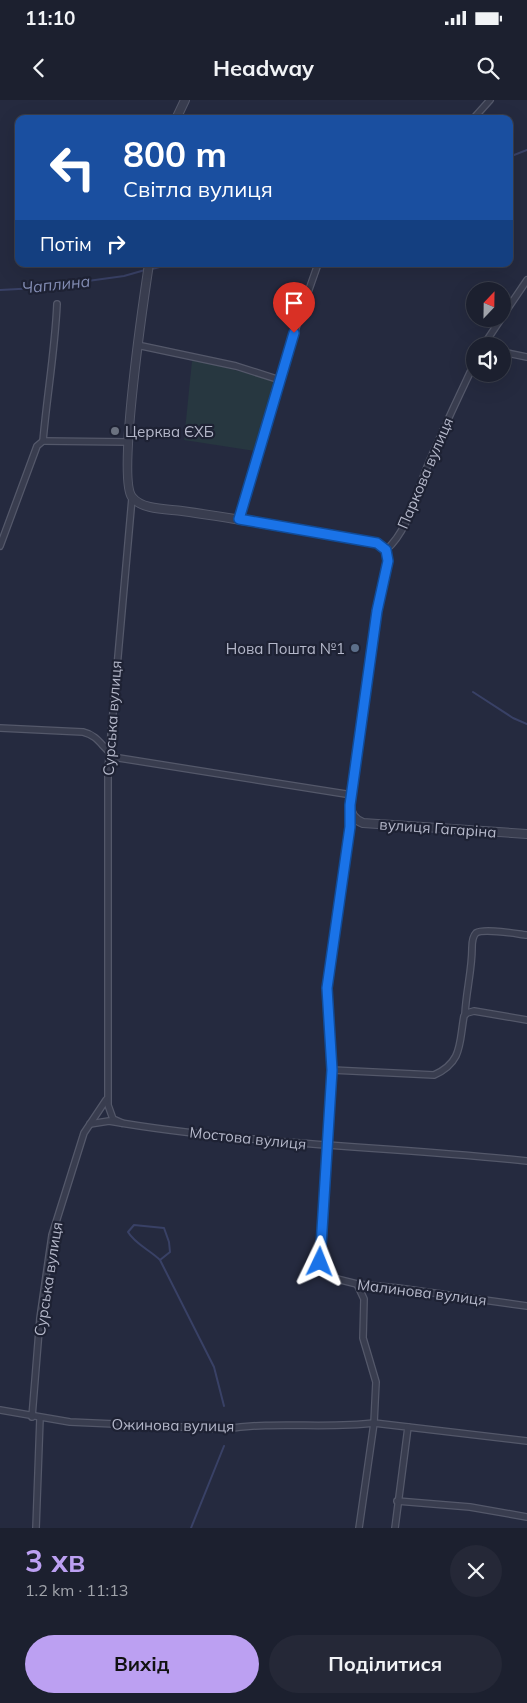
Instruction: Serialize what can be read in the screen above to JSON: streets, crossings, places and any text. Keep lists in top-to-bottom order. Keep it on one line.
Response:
{"streets":{"street":["Паркова вулиця","Сурська вулиця","вулиця Гагаріна","Мостова вулиця","Малинова вулиця","Ожинова вулиця"]},"crossings":[["Сурська вулиця","Мостова вулиця"],["Сурська вулиця","Ожинова вулиця"],["Мостова вулиця","Малинова вулиця"]],"water":["Чаплина"],"places":["Церква ЄХБ","Нова Пошта №1"],"north":"top","page":{"status":"11:10","header":"Headway","turn":["800 m","Світла вулиця"],"then":"Потім","heading":["3 хв","1.2 km · 11:13"],"buttons":["Вихід","Поділитися"]}}
